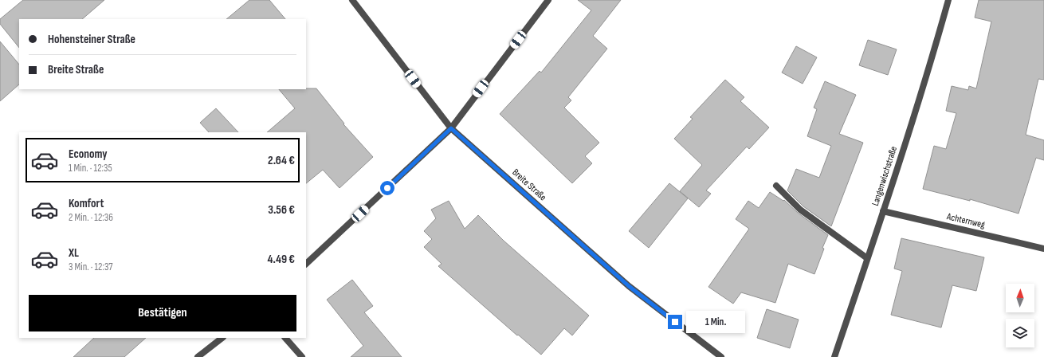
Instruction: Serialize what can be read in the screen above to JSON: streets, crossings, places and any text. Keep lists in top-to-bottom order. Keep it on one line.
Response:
{"streets":{"street":["Langenwischstraße","Breite Straße","Achternweg"]},"crossings":[["Langenwischstraße","Achternweg"]],"north":"top","page":{"banner":["Hohensteiner Straße","Breite Straße"],"list":[{"name":"Economy","note":"1 Min. · 12:35","value":"2.64 €"},{"name":"Komfort","note":"2 Min. · 12:36","value":"3.56 €"},{"name":"XL","note":"3 Min. · 12:37","value":"4.49 €"}],"buttons":"Bestätigen","bubble":"1 Min."}}
